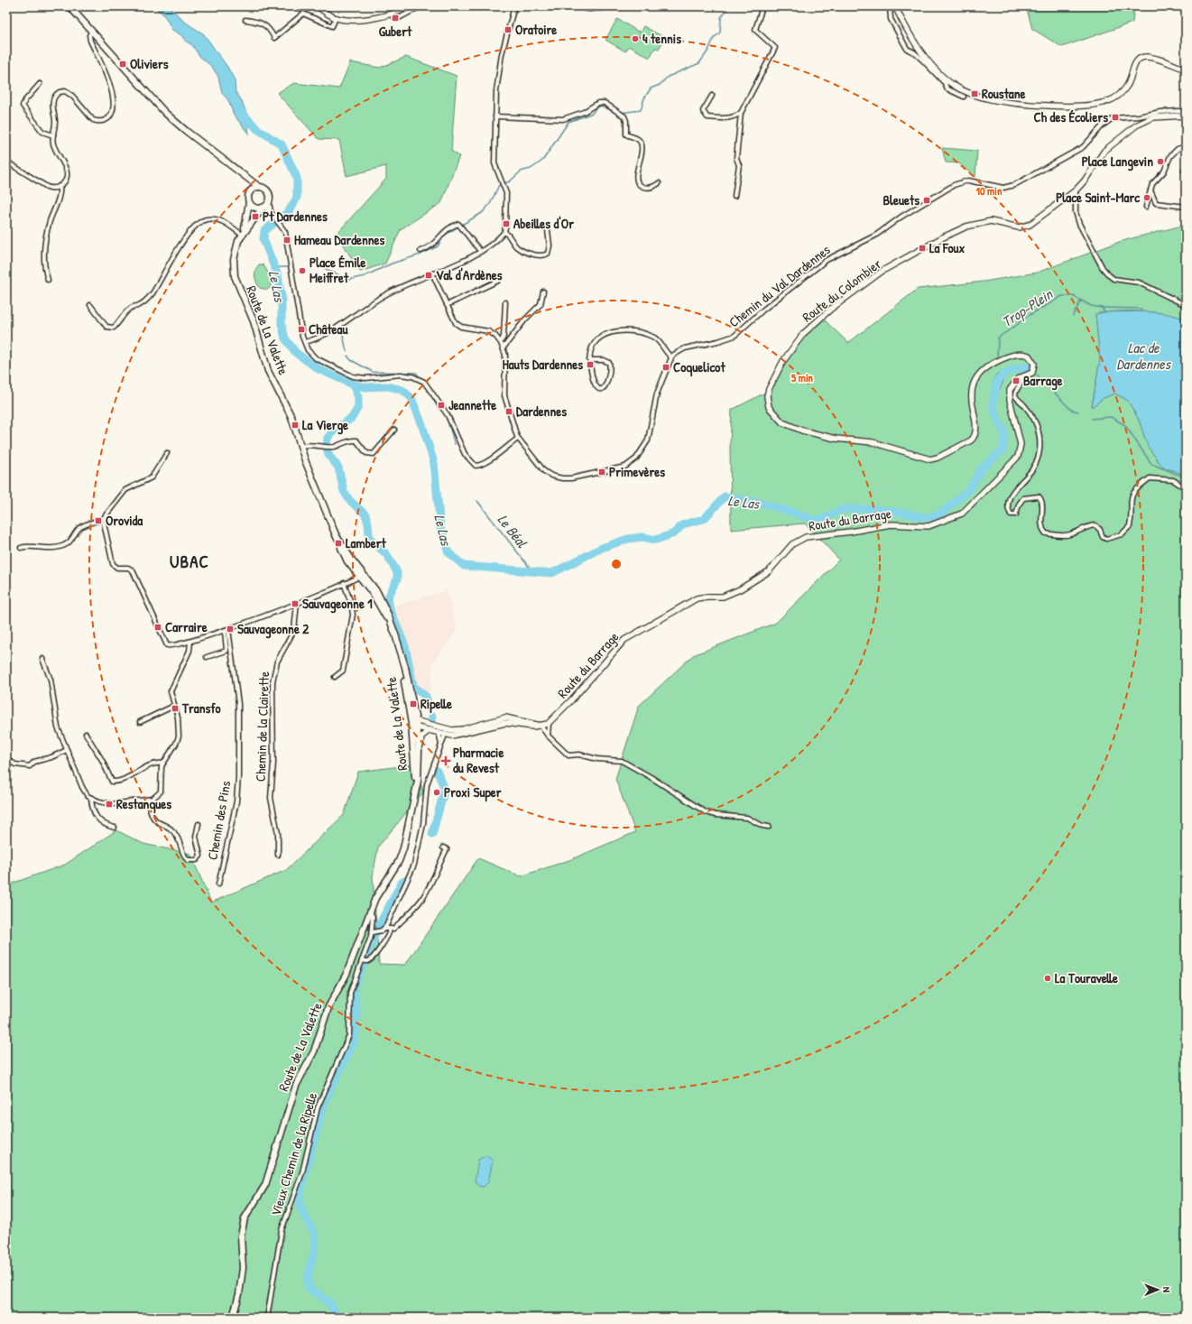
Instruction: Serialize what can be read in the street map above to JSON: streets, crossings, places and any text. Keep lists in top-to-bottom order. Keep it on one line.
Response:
{"streets":{"main road":["Route de La Valette"],"street":["Chemin du Val Dardennes","Route du Colombier","Route du Barrage","Chemin de la Clairette","Chemin des Pins","Vieux Chemin de la Ripelle"]},"crossings":[["Chemin du Val Dardennes","Route du Colombier"],["Route du Colombier","Route du Barrage"],["Route de La Valette","Vieux Chemin de la Ripelle"]],"districts":["UBAC"],"water":["Le Las","Trop-Plein","Lac de Dardennes","Le Béal"],"places":{"transit":["Gubert","Oratoire","Oliviers","Roustane","Ch des Écoliers","Bleuets","Pt Dardennes","Abeilles d'Or","Hameau Dardennes","La Foux","Val d'Ardènes","Château","Hauts Dardennes","Coquelicot","Barrage","Jeannette","Dardennes","La Vierge","Primevères","Orovida","Lambert","Sauvageonne 1","Carraire","Sauvageonne 2","Ripelle","Transfo","Restanques"],"other":["4 tennis","Place Langevin","Place Saint-Marc","Place Émile Meiffret","Proxi Super","La Touravelle"],"health":["Pharmacie du Revest"]},"north":"right","rings":["10 min","5 min"]}
